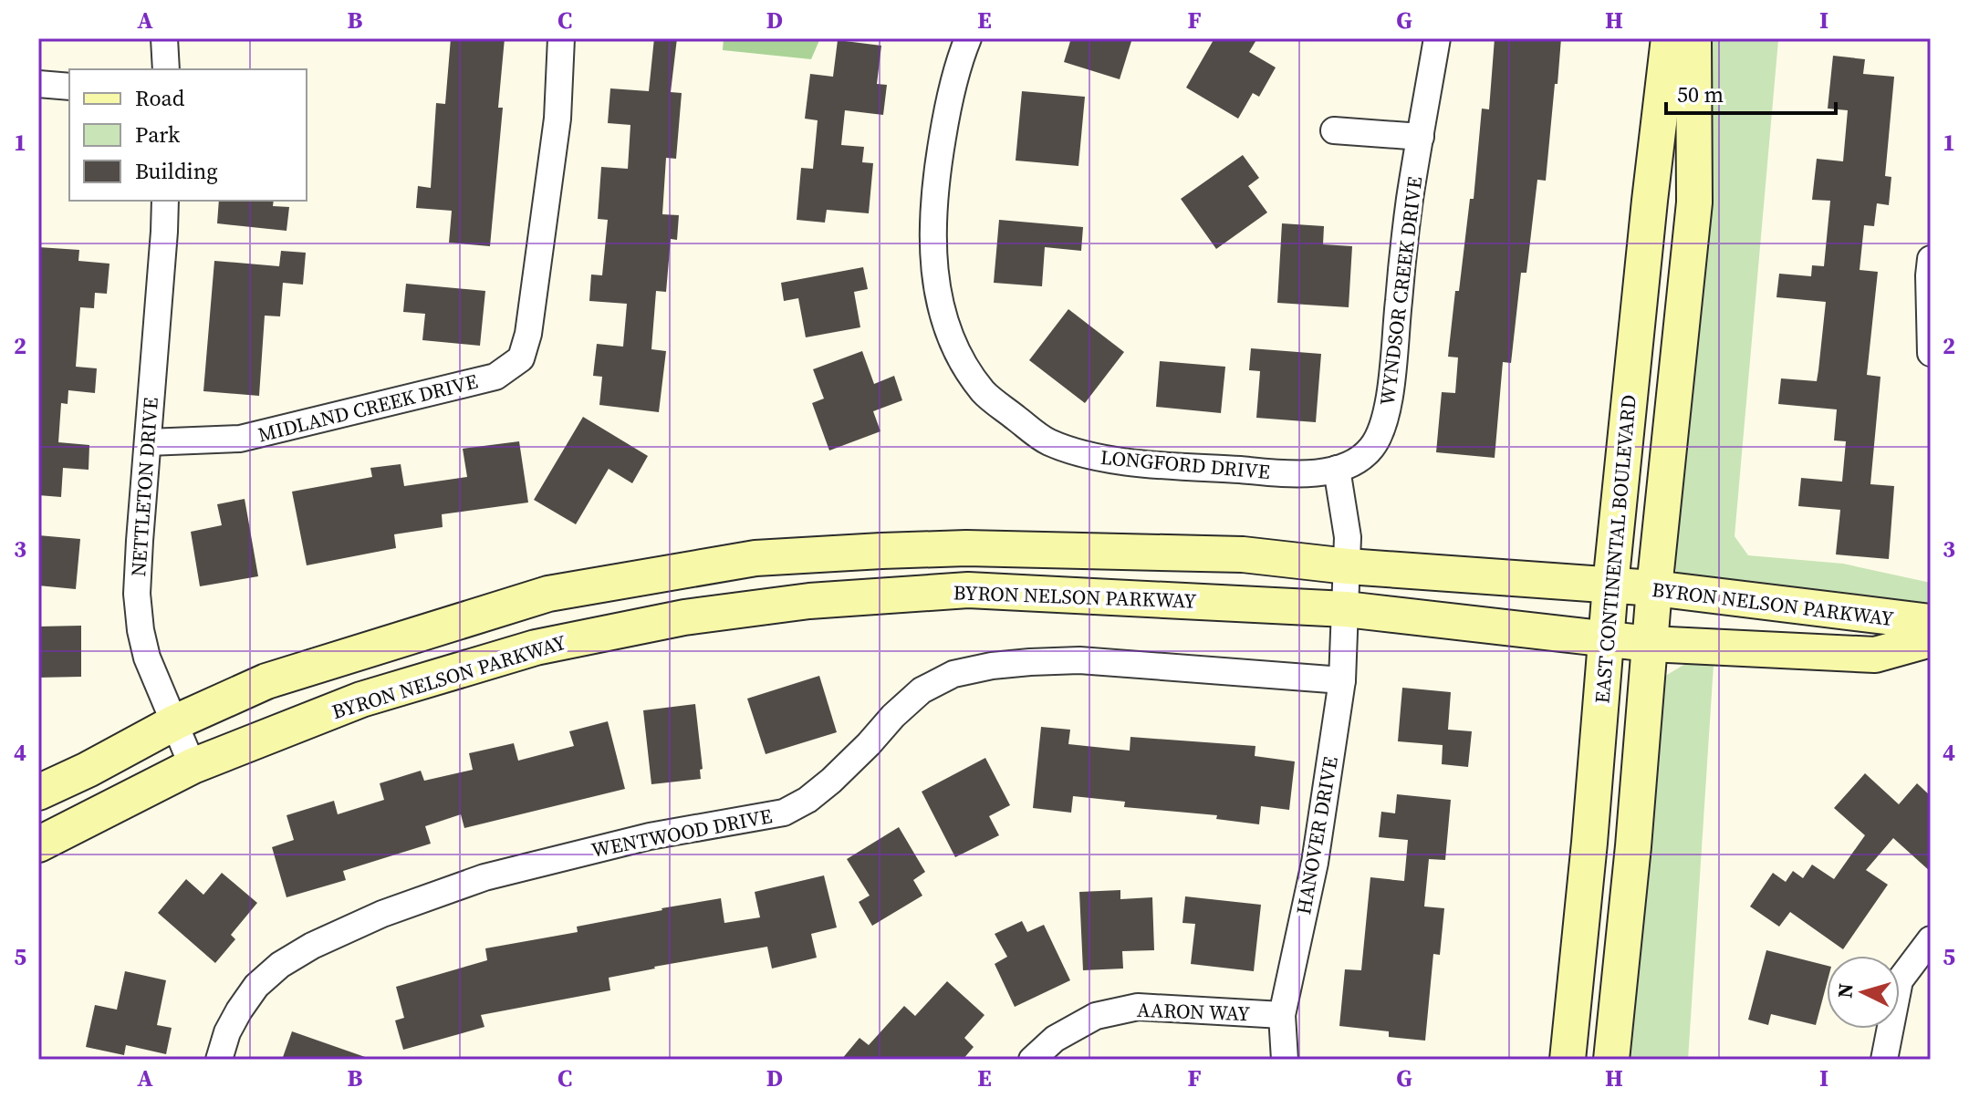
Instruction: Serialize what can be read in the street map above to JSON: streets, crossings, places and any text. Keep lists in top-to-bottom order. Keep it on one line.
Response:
{"streets":{"street":["WYNDSOR CREEK DRIVE","MIDLAND CREEK DRIVE","LONGFORD DRIVE","NETTLETON DRIVE","EAST CONTINENTAL BOULEVARD","BYRON NELSON PARKWAY","WENTWOOD DRIVE","HANOVER DRIVE","AARON WAY"]},"crossings":[["WYNDSOR CREEK DRIVE","LONGFORD DRIVE"],["MIDLAND CREEK DRIVE","NETTLETON DRIVE"],["NETTLETON DRIVE","BYRON NELSON PARKWAY"],["EAST CONTINENTAL BOULEVARD","BYRON NELSON PARKWAY"],["BYRON NELSON PARKWAY","HANOVER DRIVE"],["WENTWOOD DRIVE","HANOVER DRIVE"],["HANOVER DRIVE","AARON WAY"]],"legend":["Road","Park","Building"],"scale_bar":"50 m","north":"left","grid":{"columns":["A","B","C","D","E","F","G","H","I"],"rows":["1","2","3","4","5"]}}
